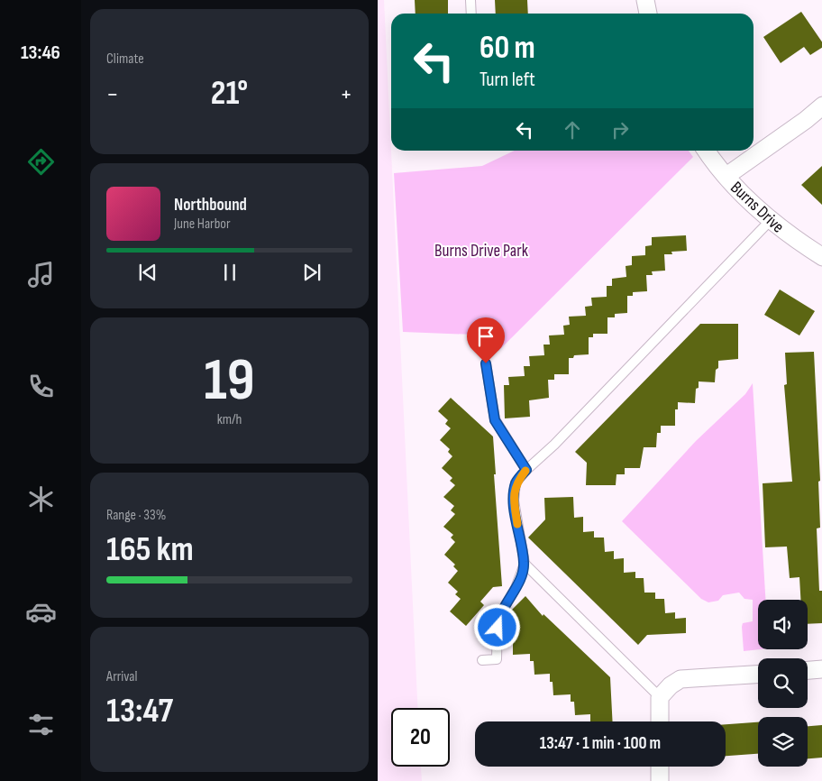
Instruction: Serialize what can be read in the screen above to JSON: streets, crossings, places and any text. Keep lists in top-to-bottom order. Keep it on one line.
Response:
{"streets":{"street":["Burns Drive"]},"parks":["Burns Drive Park"],"page":{"tabs":"13:46","tile":["Climate",["19","km/h"],["Range · 33%","165 km"],["Arrival","13:47"]],"turn":["60 m","Turn left"],"heat":["−","21°","+"],"song":["Northbound","June Harbor"],"limit":"20","trip":"13:47 · 1 min · 100 m"}}
